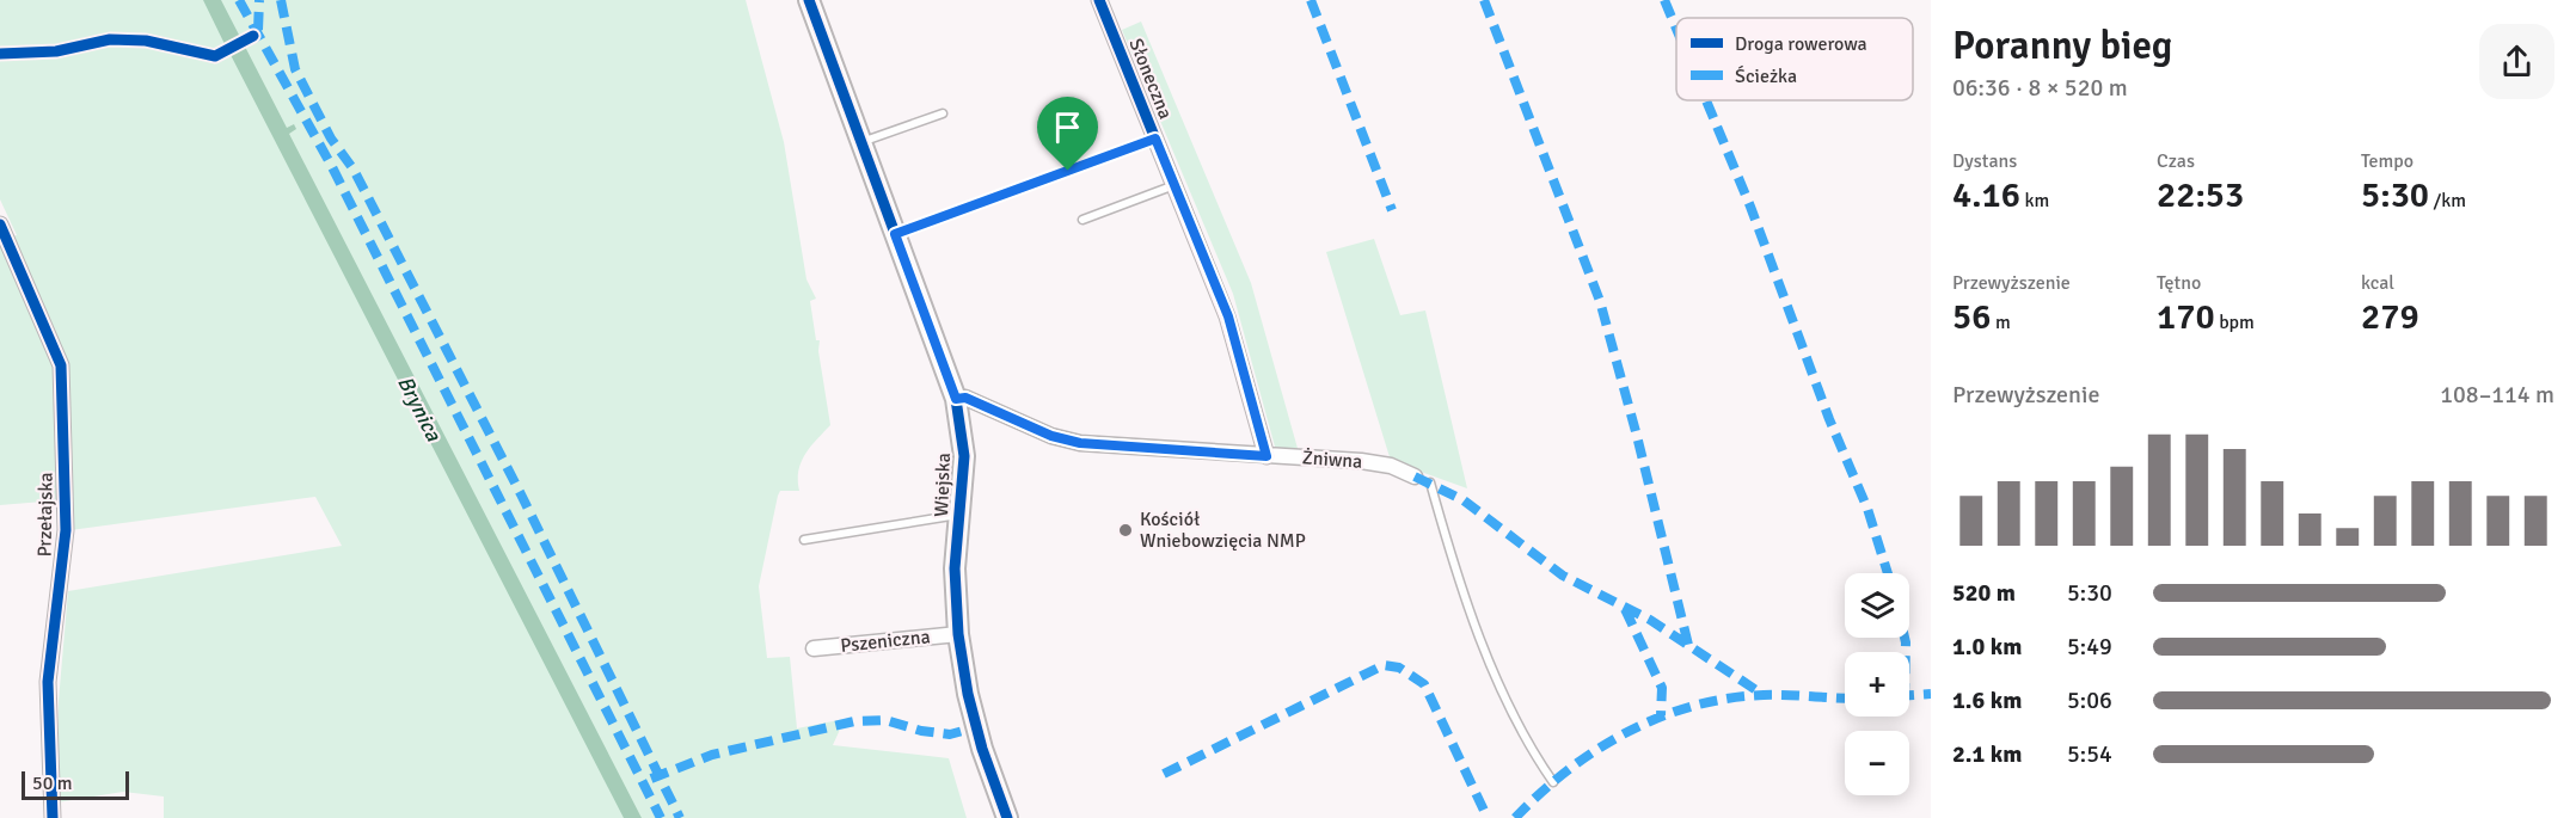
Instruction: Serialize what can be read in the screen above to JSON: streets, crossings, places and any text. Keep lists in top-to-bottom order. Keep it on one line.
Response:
{"streets":{"street":["Słoneczna","Żniwna","Wiejska","Przełajska","Pszeniczna"]},"crossings":[["Słoneczna","Żniwna"],["Żniwna","Wiejska"],["Wiejska","Pszeniczna"]],"water":["Brynica"],"places":["Kościół Wniebowzięcia NMP"],"legend":["Droga rowerowa","Ścieżka"],"scale_bar":"50 m","page":{"heading":["Poranny bieg","06:36 · 8 × 520 m"],"stats":[["Dystans","4.16 km"],["Czas","22:53"],["Tempo","5:30 /km"],["Przewyższenie","56 m"],["Tętno","170 bpm"],["kcal","279"]],"chart":["Przewyższenie","108–114 m"],"list":[{"name":"520 m","note":"5:30"},{"name":"1.0 km","note":"5:49"},{"name":"1.6 km","note":"5:06"},{"name":"2.1 km","note":"5:54"}],"map_buttons":["+","−"],"scale":"50 m"}}
